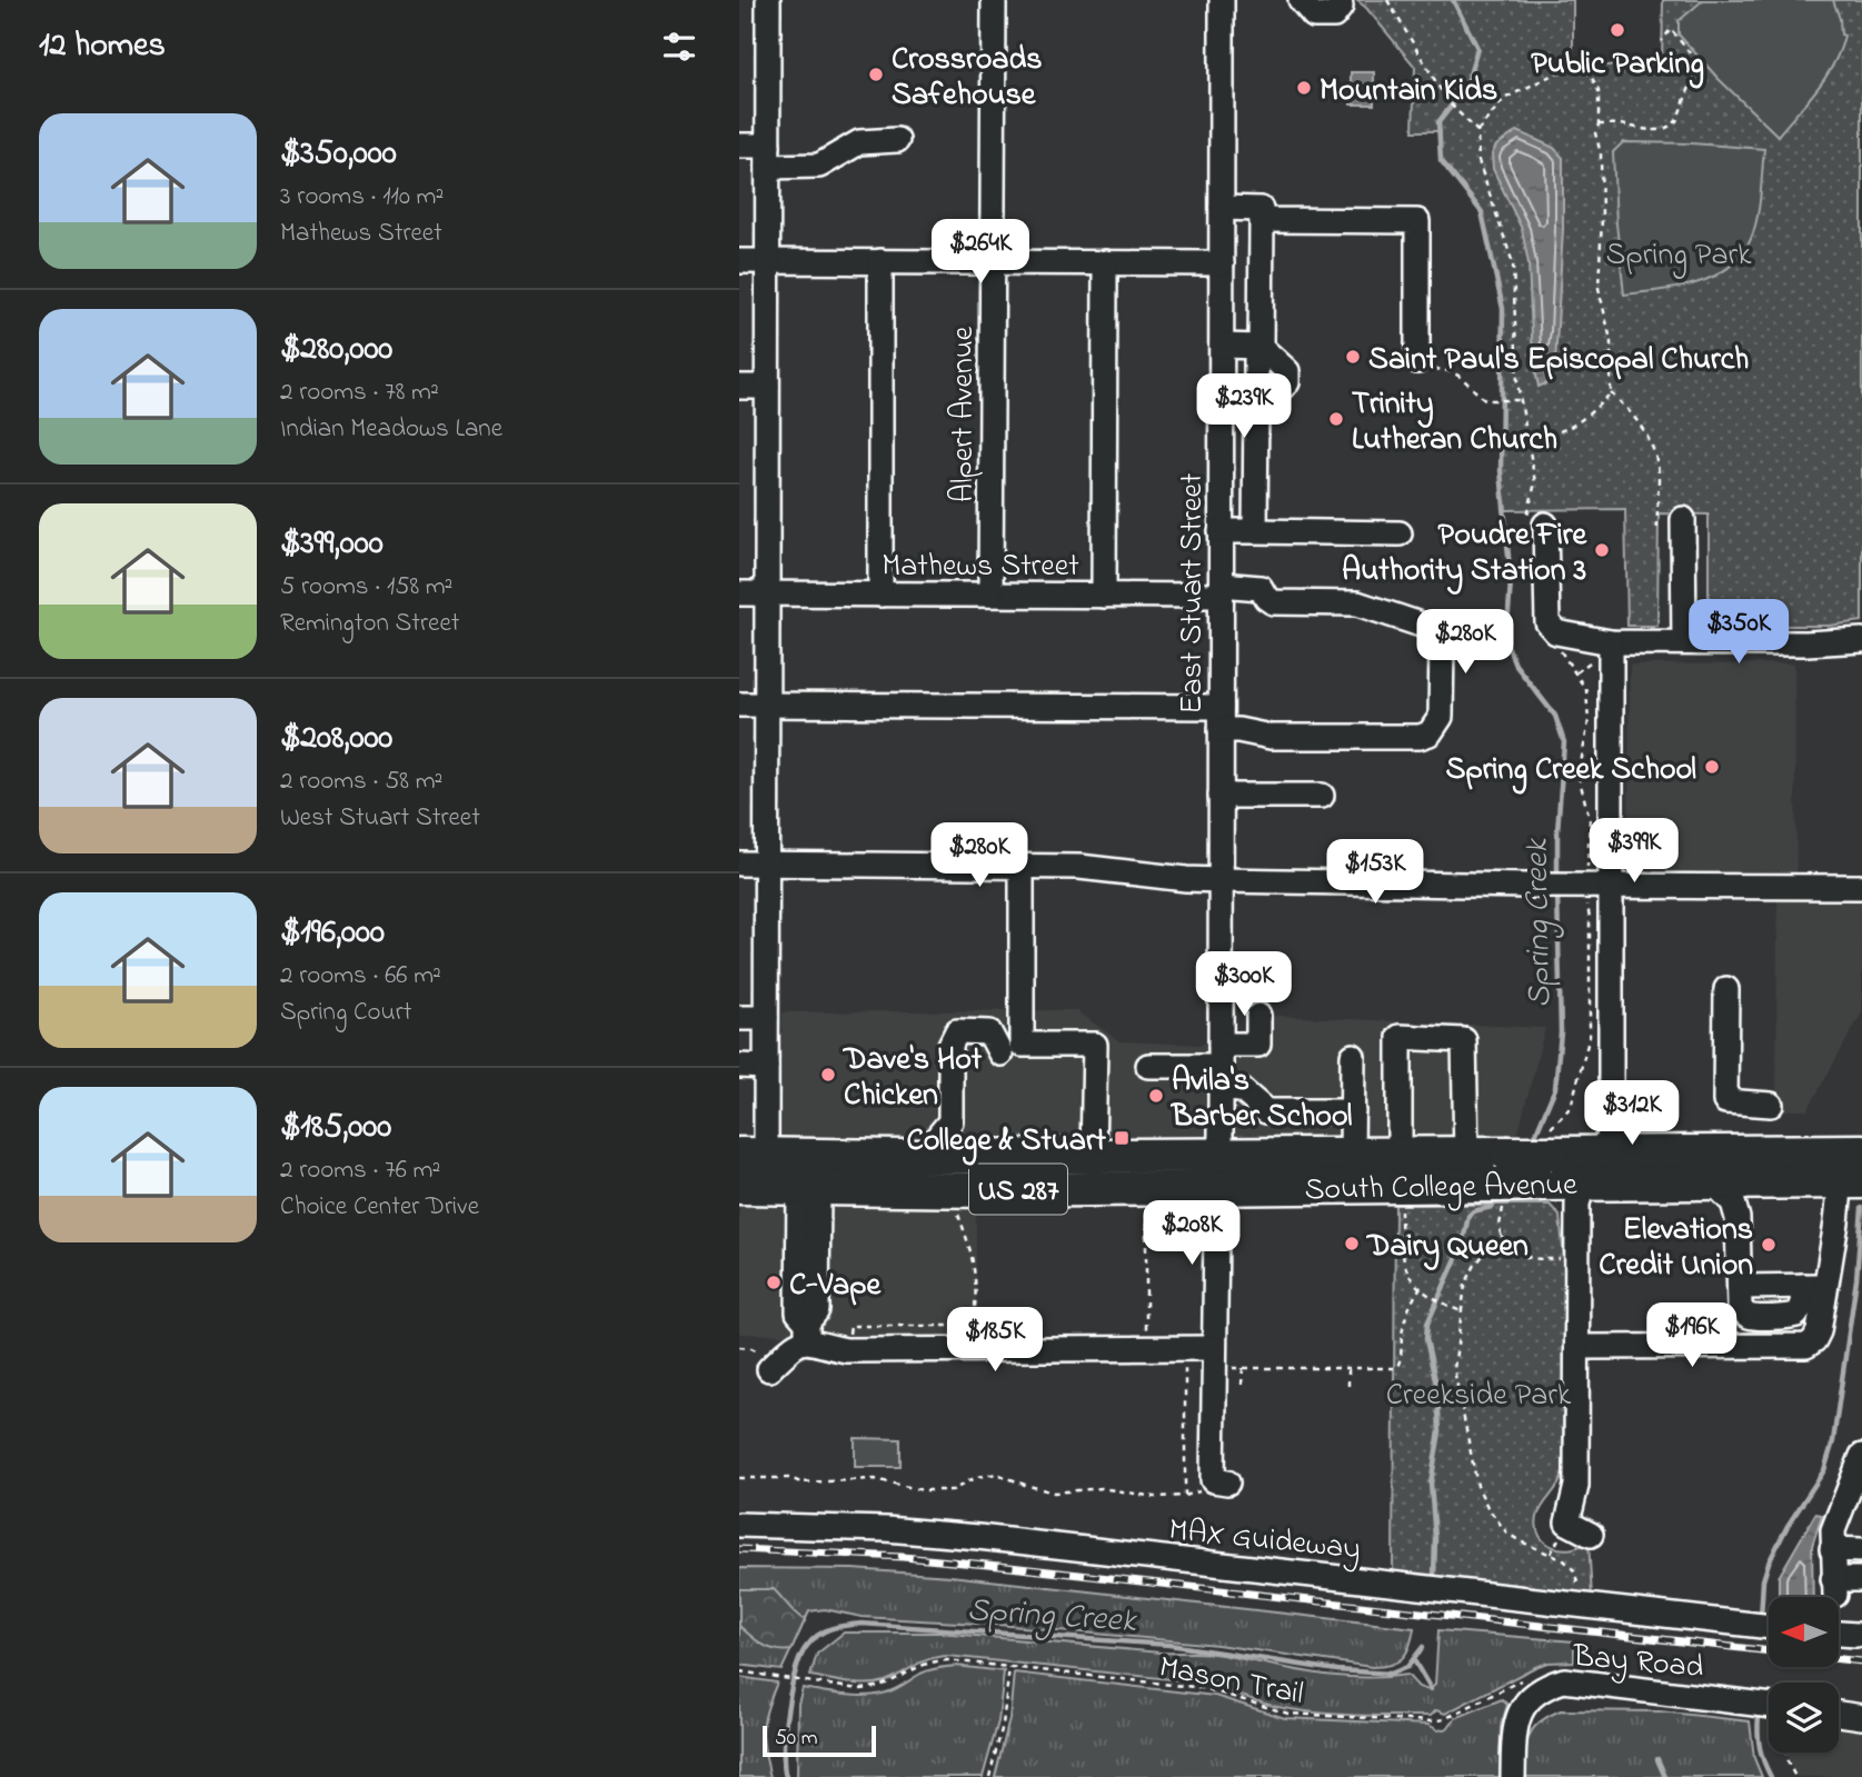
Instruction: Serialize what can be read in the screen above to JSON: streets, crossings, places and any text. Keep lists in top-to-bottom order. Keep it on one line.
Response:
{"streets":{"highway":["South College Avenue","US 287"],"street":["Alpert Avenue","Mathews Street","East Stuart Street","MAX Guideway","Bay Road"],"path":["Mason Trail"]},"crossings":[["Alpert Avenue","Mathews Street"],["Mathews Street","East Stuart Street"],["East Stuart Street","South College Avenue"]],"water":["Spring Creek"],"parks":["Spring Park","Creekside Park"],"places":{"other":["Public Parking","Crossroads Safehouse","Mountain Kids","Saint Paul's Episcopal Church","Trinity Lutheran Church","Poudre Fire Authority Station 3","Spring Creek School","Dave's Hot Chicken","Avila's Barber School","Dairy Queen","Elevations Credit Union","C-Vape"],"transit":["College & Stuart"]},"scale_bar":"50 m","north":"left","page":{"heading":"12 homes","list":[{"name":"$350,000","note":"3 rooms · 110 m² · Mathews Street"},{"name":"$280,000","note":"2 rooms · 78 m² · Indian Meadows Lane"},{"name":"$399,000","note":"5 rooms · 158 m² · Remington Street"},{"name":"$208,000","note":"2 rooms · 58 m² · West Stuart Street"},{"name":"$196,000","note":"2 rooms · 66 m² · Spring Court"},{"name":"$185,000","note":"2 rooms · 76 m² · Choice Center Drive"}],"price":["$264K","$239K","$350K","$280K","$399K","$280K","$153K","$300K","$312K","$208K","$196K","$185K"],"scale":"50 m"}}
